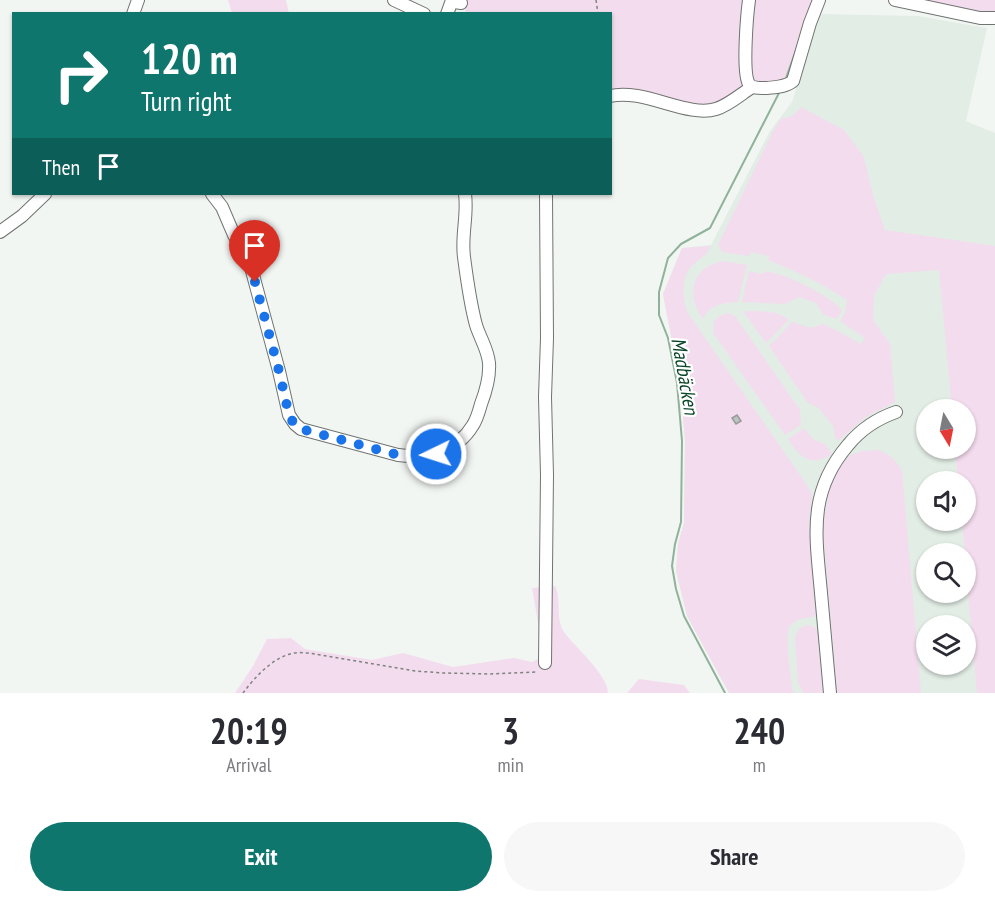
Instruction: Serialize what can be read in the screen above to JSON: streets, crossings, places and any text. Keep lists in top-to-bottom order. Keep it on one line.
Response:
{"water":["Madbäcken"],"north":"bottom","page":{"turn":["120 m","Turn right"],"then":"Then","eta":["20:19","Arrival","3","min","240","m"],"buttons":["Exit","Share"]}}
